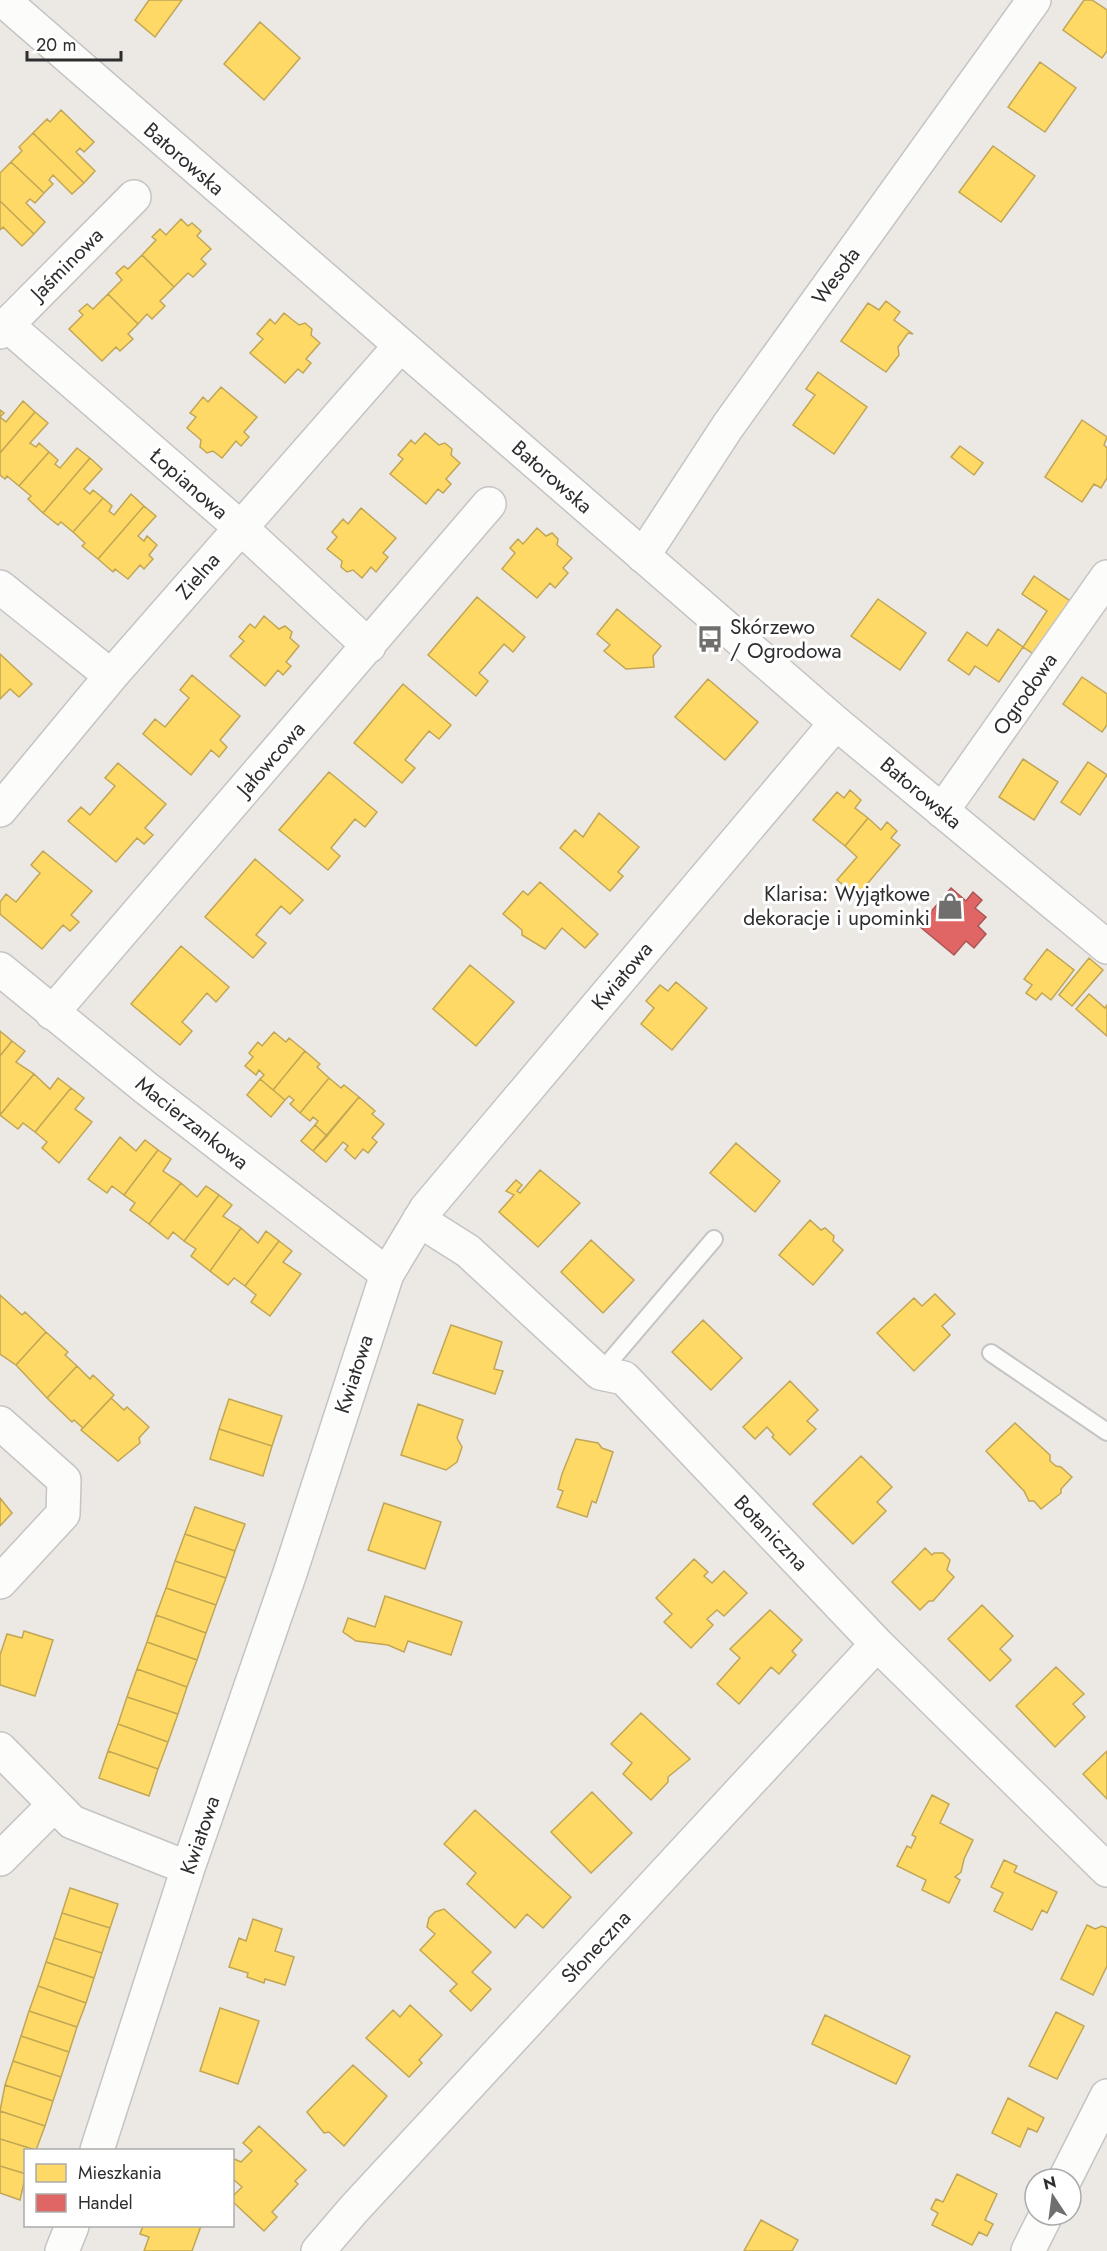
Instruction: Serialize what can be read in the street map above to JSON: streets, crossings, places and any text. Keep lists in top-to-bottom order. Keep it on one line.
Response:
{"streets":{"street":["Batorowska","Jaśminowa","Wesoła","Łopianowa","Zielna","Ogrodowa","Jałowcowa","Kwiatowa","Macierzankowa","Botaniczna","Słoneczna"]},"crossings":[["Batorowska","Wesoła"],["Batorowska","Zielna"],["Batorowska","Ogrodowa"],["Batorowska","Kwiatowa"],["Jaśminowa","Łopianowa"],["Łopianowa","Zielna"],["Łopianowa","Jałowcowa"],["Jałowcowa","Macierzankowa"],["Kwiatowa","Macierzankowa"],["Kwiatowa","Botaniczna"],["Botaniczna","Słoneczna"]],"places":{"bus stop":["Skórzewo / Ogrodowa"],"shop":["Klarisa: Wyjątkowe dekoracje i upominki"]},"legend":["Mieszkania","Handel"],"scale_bar":"20 m","north":"top"}
